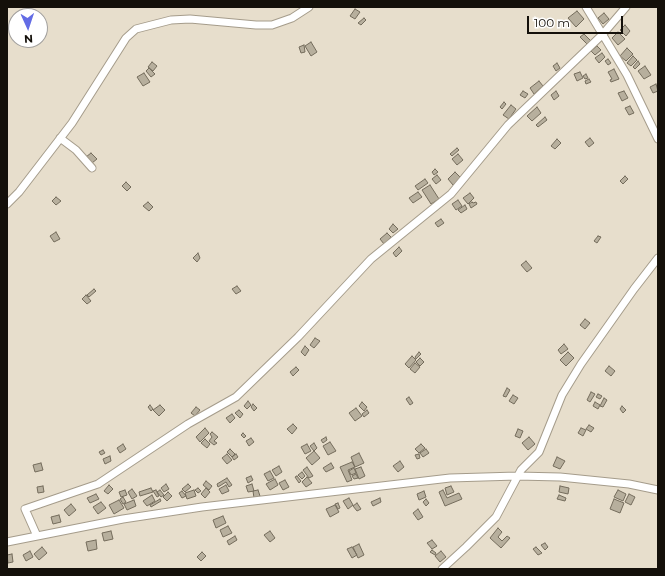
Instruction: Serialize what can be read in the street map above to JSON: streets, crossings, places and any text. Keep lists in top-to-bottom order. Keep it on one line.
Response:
{"scale_bar":"100 m","north":"bottom"}
